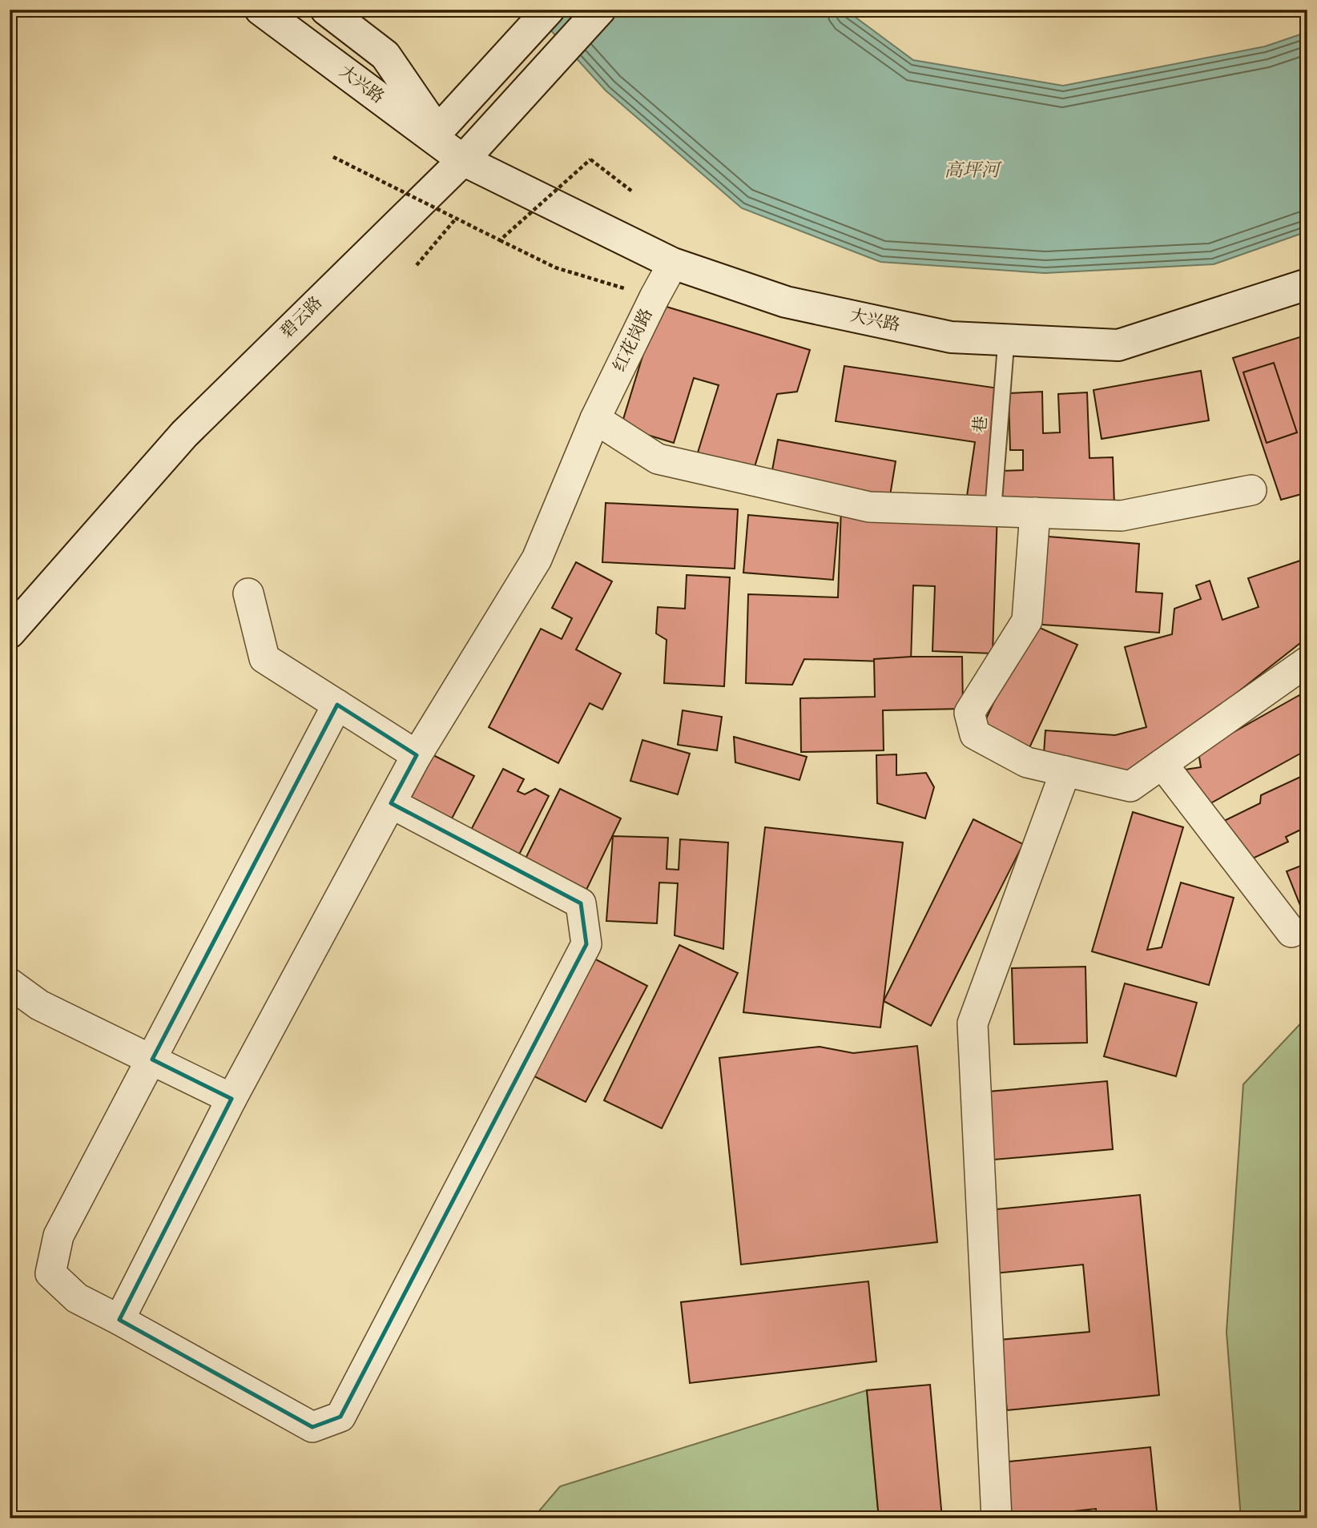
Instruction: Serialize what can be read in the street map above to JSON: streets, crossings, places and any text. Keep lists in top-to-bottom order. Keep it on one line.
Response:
{"streets":{"street":["大兴路","碧云路","红花岗路"],"lane":["巷"]},"crossings":[["大兴路","碧云路"],["大兴路","红花岗路"],["大兴路","巷"]],"water":["高坪河"]}
